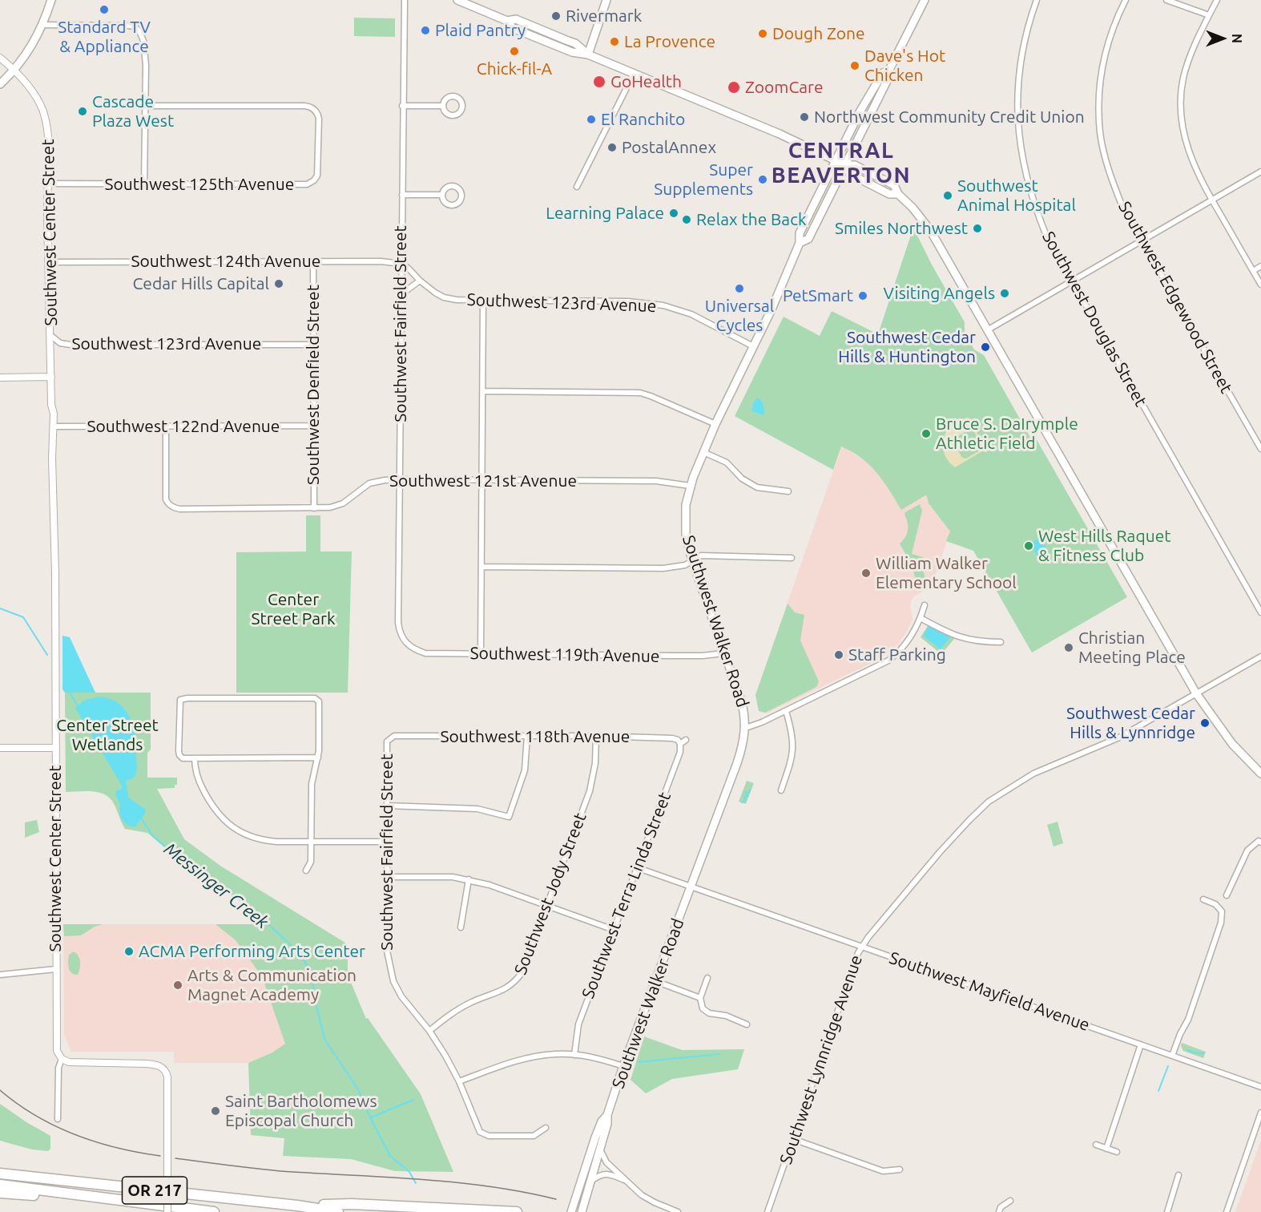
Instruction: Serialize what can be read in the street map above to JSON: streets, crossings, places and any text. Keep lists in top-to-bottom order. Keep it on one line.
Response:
{"streets":{"highway":["OR 217"],"main road":["Southwest Walker Road"],"street":["Southwest 125th Avenue","Southwest Center Street","Southwest 124th Avenue","Southwest Edgewood Street","Southwest 123rd Avenue","Southwest Douglas Street","Southwest Fairfield Street","Southwest Denfield Street","Southwest 122nd Avenue","Southwest 121st Avenue","Southwest 119th Avenue","Southwest 118th Avenue","Southwest Jody Street","Southwest Terra Linda Street","Southwest Mayfield Avenue","Southwest Lynnridge Avenue"]},"crossings":[["Southwest 125th Avenue","Southwest Center Street"],["Southwest Center Street","Southwest 124th Avenue"],["Southwest Center Street","Southwest 123rd Avenue"],["Southwest Center Street","Southwest 122nd Avenue"],["Southwest 124th Avenue","Southwest 123rd Avenue"],["Southwest 124th Avenue","Southwest Fairfield Street"],["Southwest 124th Avenue","Southwest Denfield Street"],["Southwest 123rd Avenue","Southwest Fairfield Street"],["Southwest 123rd Avenue","Southwest Denfield Street"],["Southwest 123rd Avenue","Southwest Walker Road"],["Southwest Fairfield Street","Southwest 121st Avenue"],["Southwest Fairfield Street","Southwest 119th Avenue"],["Southwest Fairfield Street","Southwest 118th Avenue"],["Southwest Fairfield Street","Southwest Jody Street"],["Southwest Denfield Street","Southwest 122nd Avenue"],["Southwest Denfield Street","Southwest 121st Avenue"],["Southwest 122nd Avenue","Southwest 121st Avenue"],["Southwest 121st Avenue","Southwest Walker Road"],["Southwest Walker Road","Southwest 119th Avenue"],["Southwest Walker Road","Southwest Mayfield Avenue"],["Southwest 118th Avenue","Southwest Jody Street"],["Southwest 118th Avenue","Southwest Terra Linda Street"],["Southwest Terra Linda Street","Southwest Mayfield Avenue"],["Southwest Mayfield Avenue","Southwest Lynnridge Avenue"]],"districts":["CENTRAL BEAVERTON"],"water":["Messinger Creek"],"parks":["Center Street Park","Center Street Wetlands"],"places":["Standard TV & Appliance","Rivermark","Plaid Pantry","Dough Zone","La Provence","Chick-fil-A","Dave's Hot Chicken","GoHealth","ZoomCare","Cascade Plaza West","Northwest Community Credit Union","El Ranchito","PostalAnnex","Super Supplements","Southwest Animal Hospital","Learning Palace","Relax the Back","Smiles Northwest","Cedar Hills Capital","Universal Cycles","Visiting Angels","PetSmart","Southwest Cedar Hills & Huntington","Bruce S. DaIrymple Athletic Field","West Hills Raquet & Fitness Club","William Walker Elementary School","Christian Meeting Place","Staff Parking","Southwest Cedar Hills & Lynnridge","ACMA Performing Arts Center","Arts & Communication Magnet Academy","Saint Bartholomews Episcopal Church"],"north":"right"}
